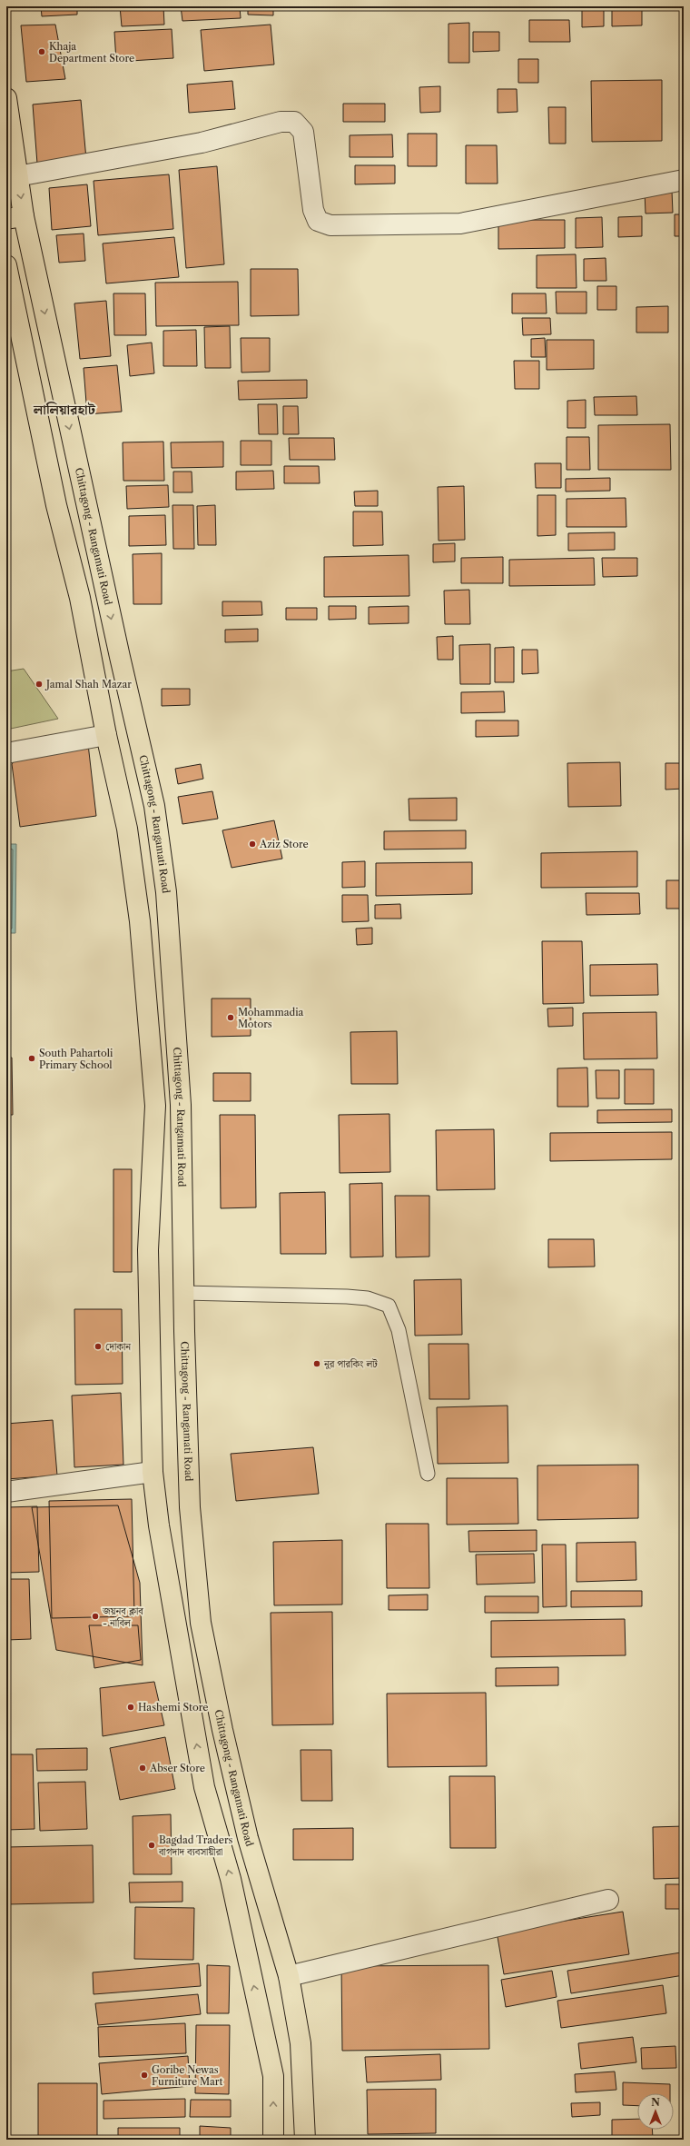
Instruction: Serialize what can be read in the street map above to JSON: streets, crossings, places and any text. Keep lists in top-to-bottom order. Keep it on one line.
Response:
{"streets":{"highway":["Chittagong - Rangamati Road"]},"districts":["লালিয়ারহাট"],"places":["Khaja Department Store","Jamal Shah Mazar","Aziz Store","Mohammadia Motors","South Pahartoli Primary School","দোকান","নুর পারকিং লট","জয়নব ক্লাব - নাবিল","Hashemi Store","Abser Store","Bagdad Traders বাগদাদ ব্যবসায়ীরা","Goribe Newas Furniture Mart"],"north":"top"}
